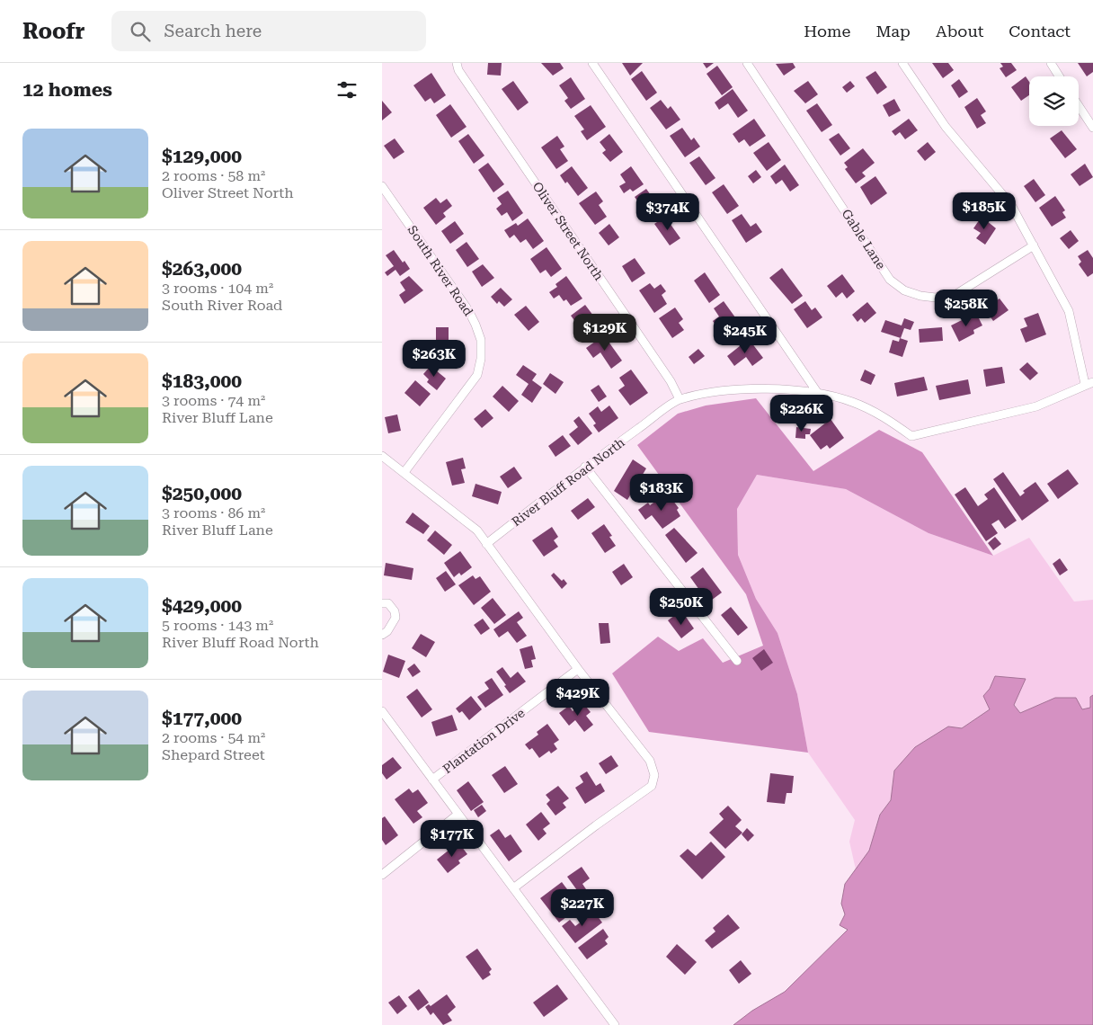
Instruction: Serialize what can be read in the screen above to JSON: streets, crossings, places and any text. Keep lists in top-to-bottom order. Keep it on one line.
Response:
{"streets":{"street":["Oliver Street North","Gable Lane","South River Road","River Bluff Road North","Plantation Drive"]},"crossings":[["Oliver Street North","River Bluff Road North"]],"page":{"header":"Roofr","search":"Search here","nav":["Home","Map","About","Contact"],"heading":"12 homes","list":[{"name":"$129,000","note":"2 rooms · 58 m² · Oliver Street North"},{"name":"$263,000","note":"3 rooms · 104 m² · South River Road"},{"name":"$183,000","note":"3 rooms · 74 m² · River Bluff Lane"},{"name":"$250,000","note":"3 rooms · 86 m² · River Bluff Lane"},{"name":"$429,000","note":"5 rooms · 143 m² · River Bluff Road North"},{"name":"$177,000","note":"2 rooms · 54 m² · Shepard Street"}],"price":["$185K","$374K","$258K","$129K","$245K","$263K","$226K","$183K","$250K","$429K","$177K","$227K"]}}
